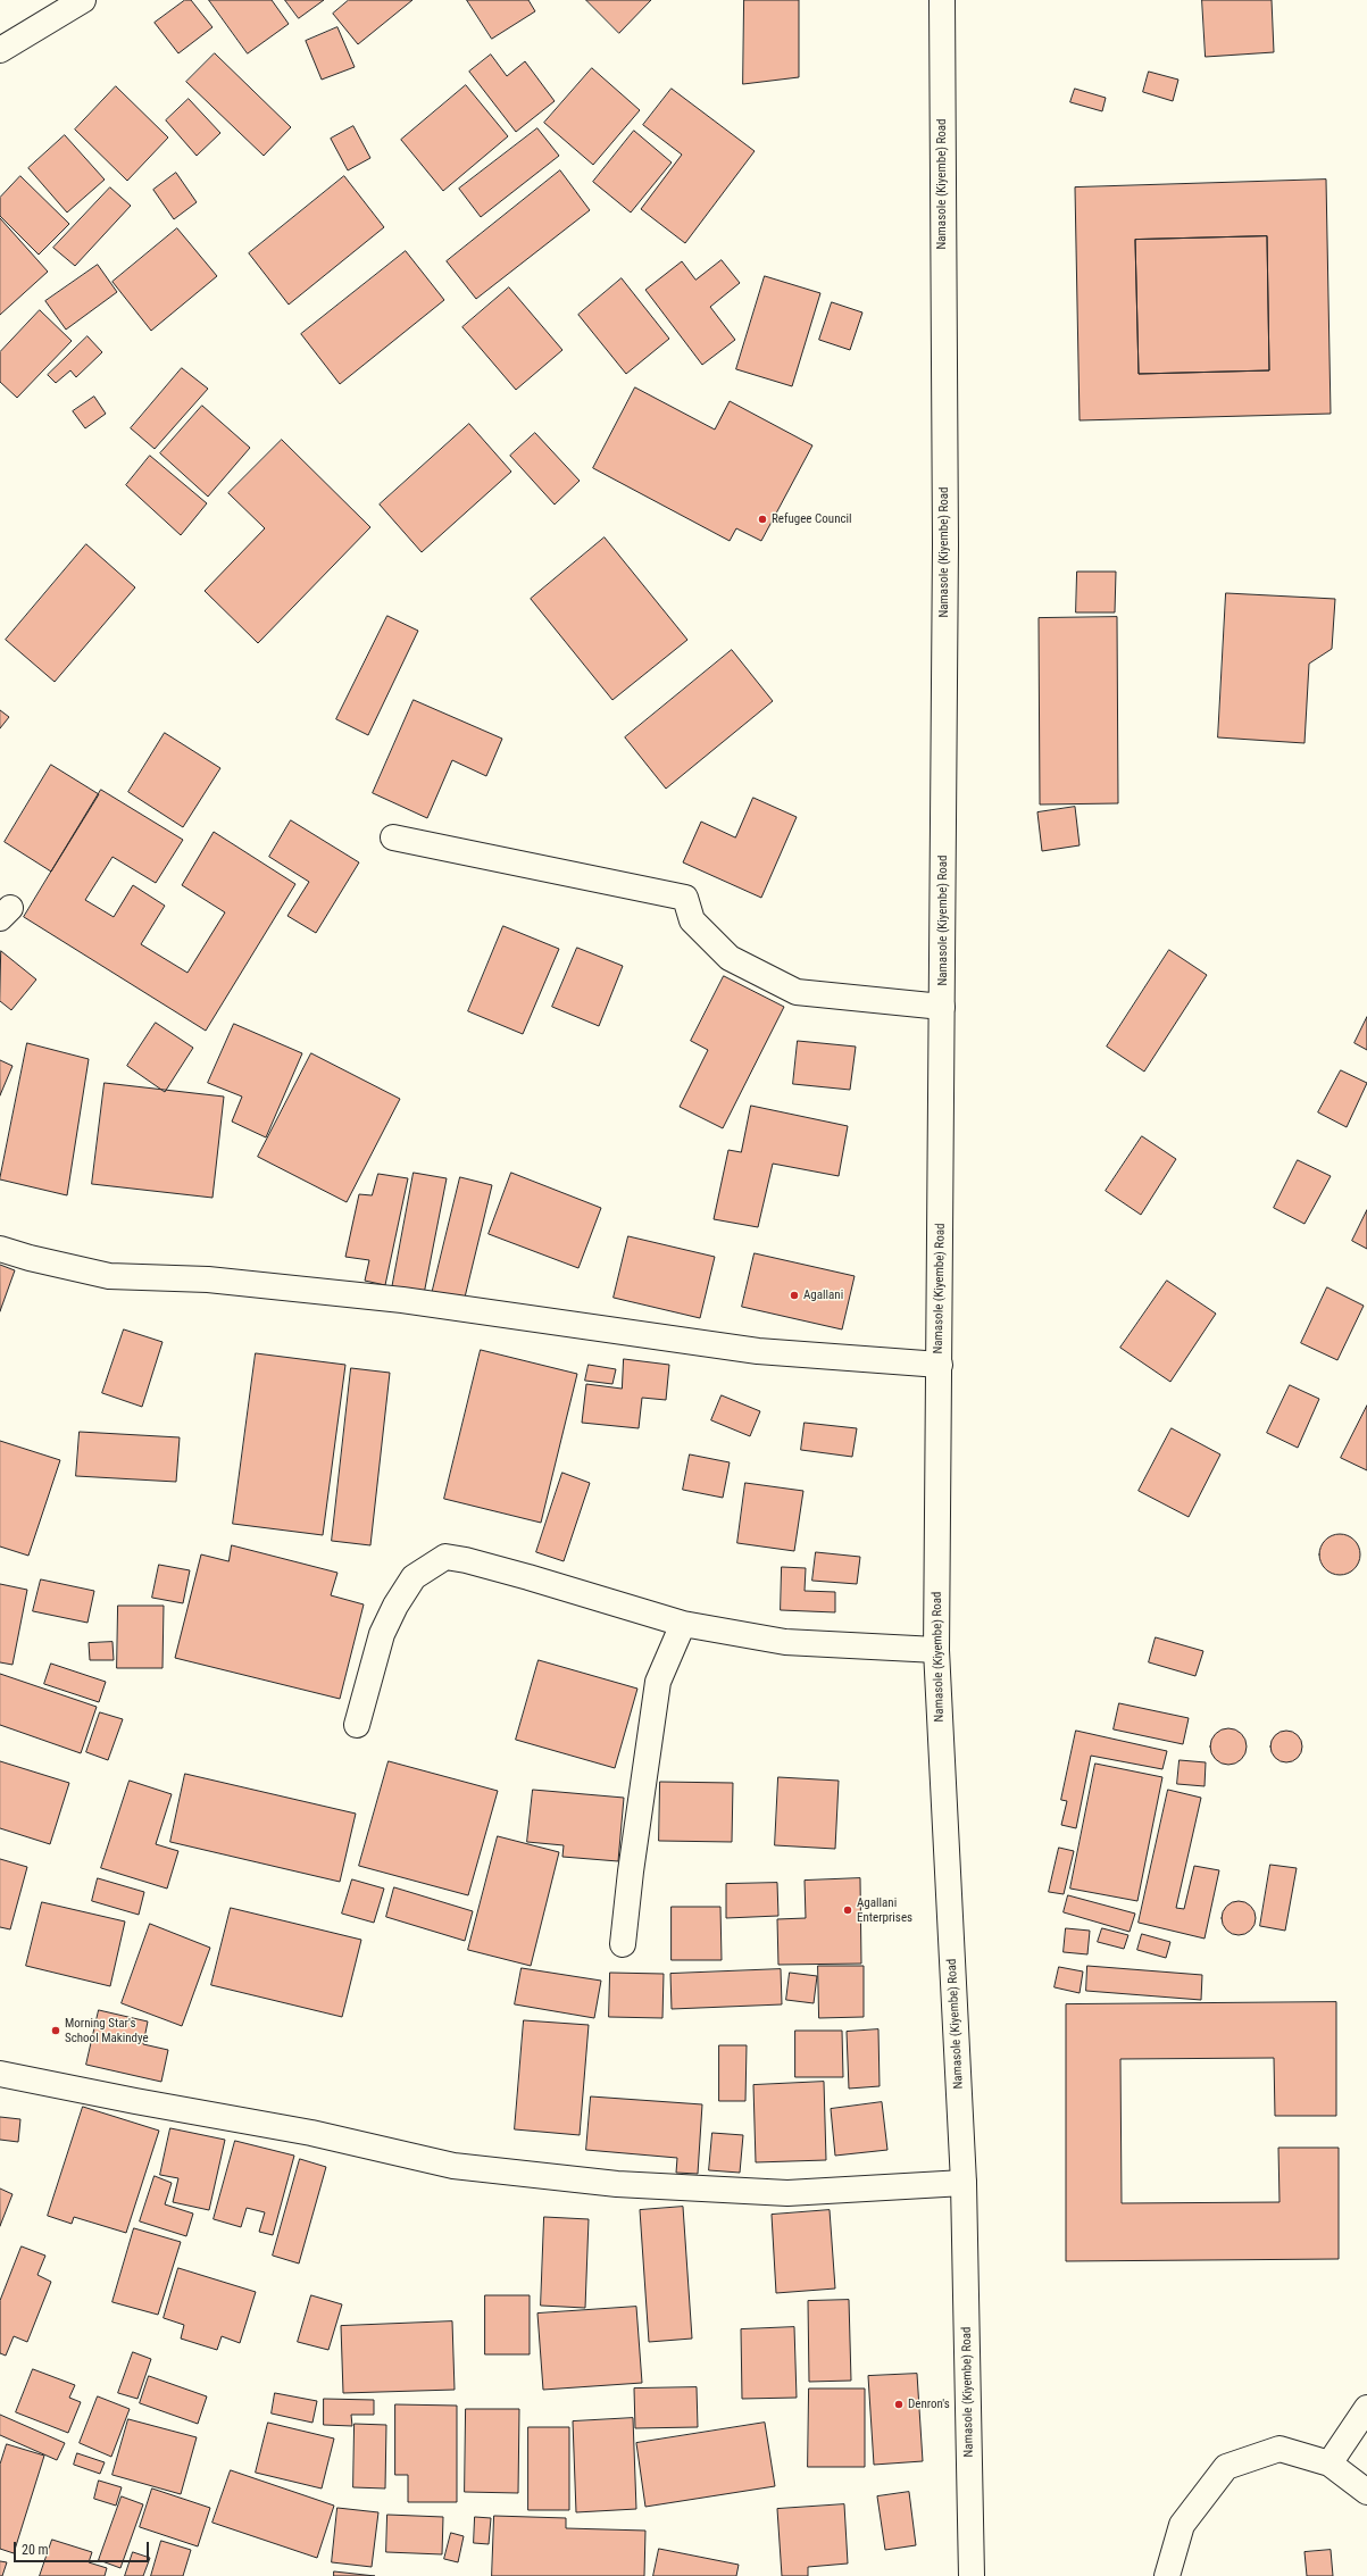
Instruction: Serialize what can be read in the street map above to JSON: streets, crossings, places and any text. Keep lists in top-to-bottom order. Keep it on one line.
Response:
{"streets":{"street":["Namasole (Kiyembe) Road"]},"places":["Refugee Council","Agallani","Agallani Enterprises","Morning Star's School Makindye","Denron's"],"scale_bar":"20 m"}
